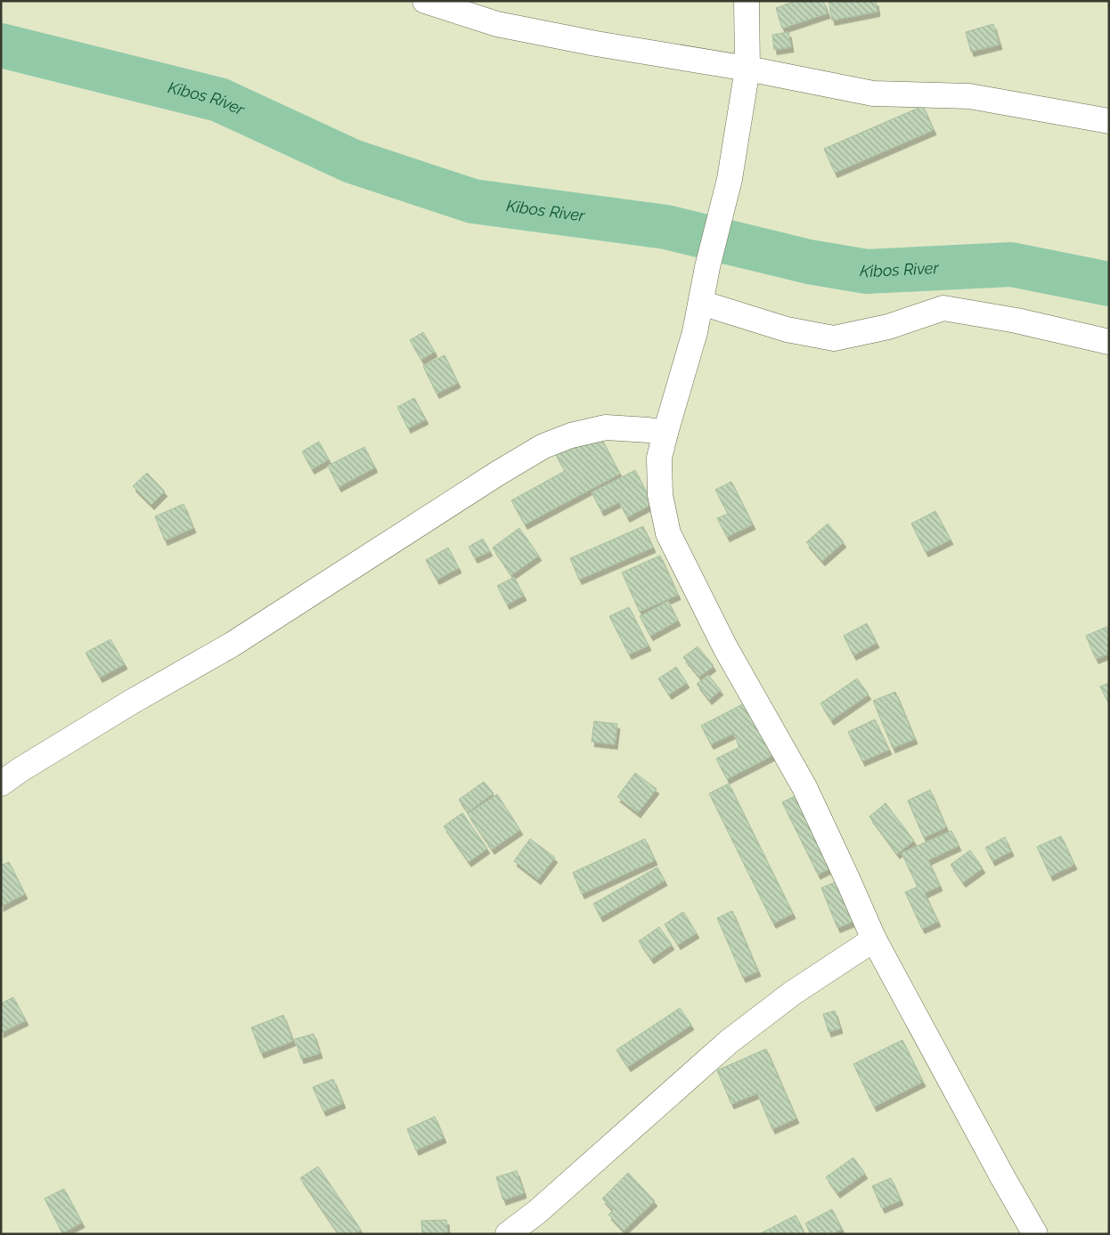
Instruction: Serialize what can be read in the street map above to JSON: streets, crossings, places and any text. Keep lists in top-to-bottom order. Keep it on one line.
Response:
{"water":["Kibos River"]}
